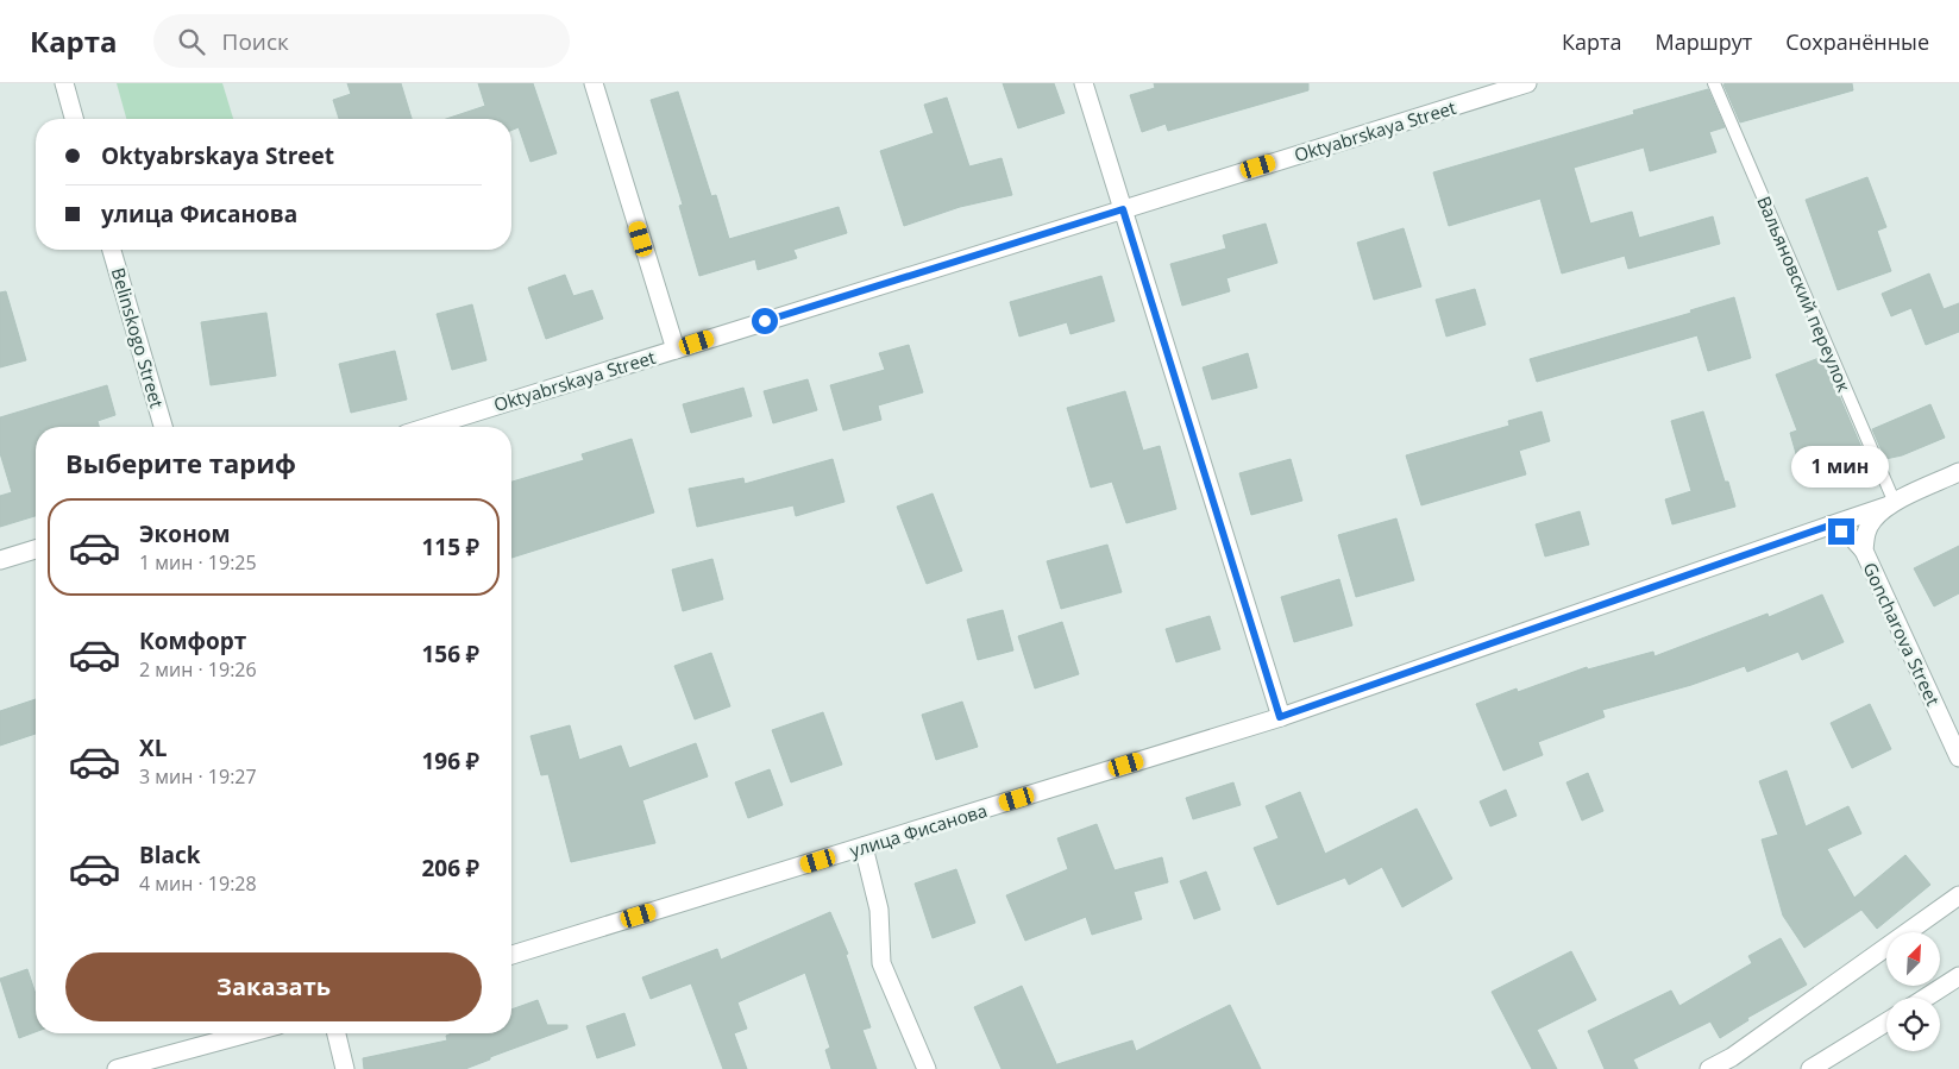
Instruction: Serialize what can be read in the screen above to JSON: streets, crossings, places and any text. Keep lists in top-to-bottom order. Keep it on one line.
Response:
{"streets":{"street":["Oktyabrskaya Street","Belinskogo Street","Goncharova Street","улица Фисанова"],"lane":["Вальяновский переулок"]},"crossings":[["Вальяновский переулок","Goncharova Street"],["Вальяновский переулок","улица Фисанова"],["Goncharova Street","улица Фисанова"]],"north":"top right","page":{"header":"Карта","search":"Поиск","nav":["Карта","Маршрут","Сохранённые"],"banner":["Oktyabrskaya Street","улица Фисанова"],"heading":"Выберите тариф","bubble":"1 мин","list":[{"name":"Эконом","note":"1 мин · 19:25","value":"115 ₽"},{"name":"Комфорт","note":"2 мин · 19:26","value":"156 ₽"},{"name":"XL","note":"3 мин · 19:27","value":"196 ₽"},{"name":"Black","note":"4 мин · 19:28","value":"206 ₽"}],"buttons":"Заказать"}}
